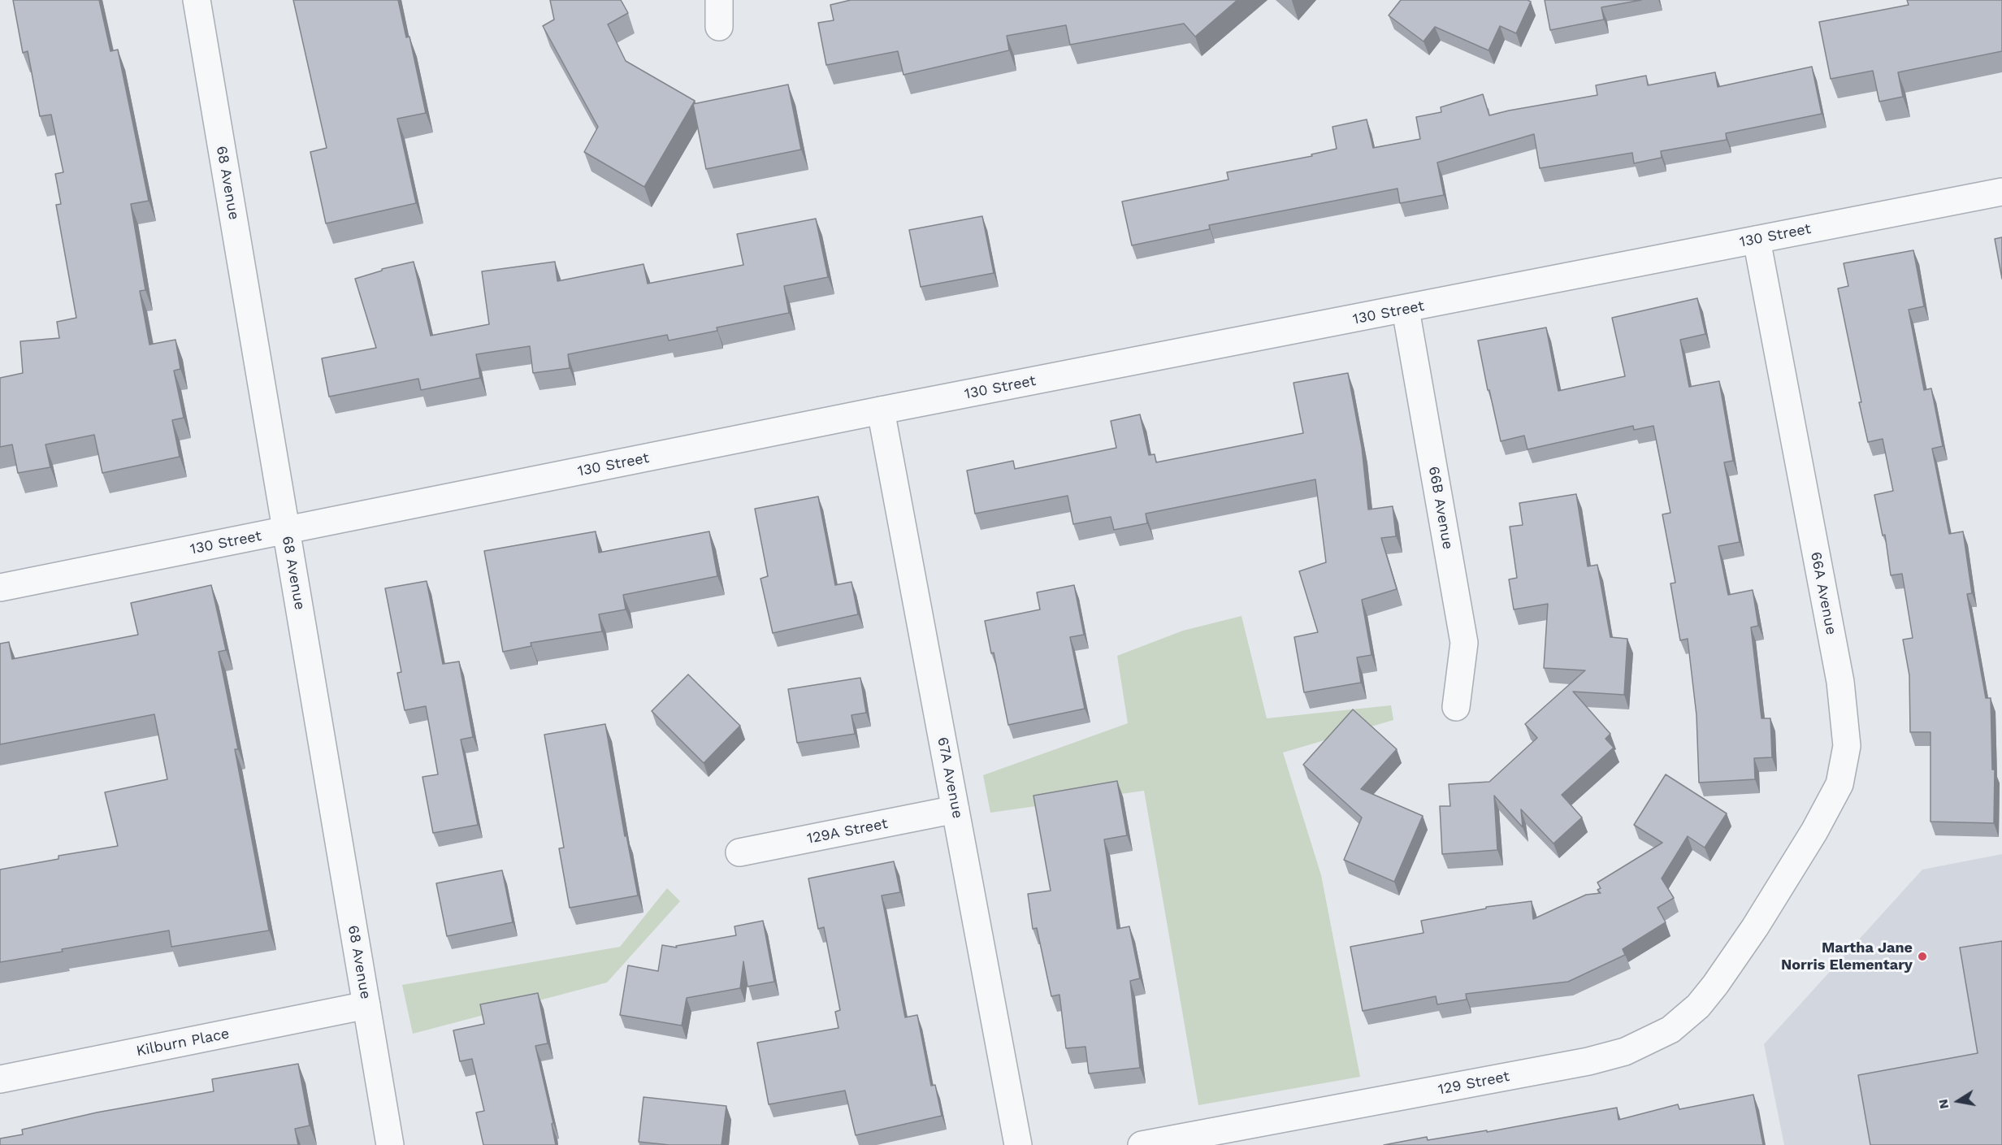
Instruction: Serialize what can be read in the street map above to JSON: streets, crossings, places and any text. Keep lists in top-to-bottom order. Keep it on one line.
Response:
{"streets":{"street":["68 Avenue","130 Street","66B Avenue","66A Avenue","67A Avenue","129A Street","Kilburn Place","129 Street"]},"crossings":[["68 Avenue","130 Street"],["68 Avenue","Kilburn Place"],["130 Street","66B Avenue"],["130 Street","66A Avenue"],["130 Street","67A Avenue"],["66A Avenue","129 Street"],["67A Avenue","129A Street"]],"places":["Martha Jane Norris Elementary"],"north":"left"}
